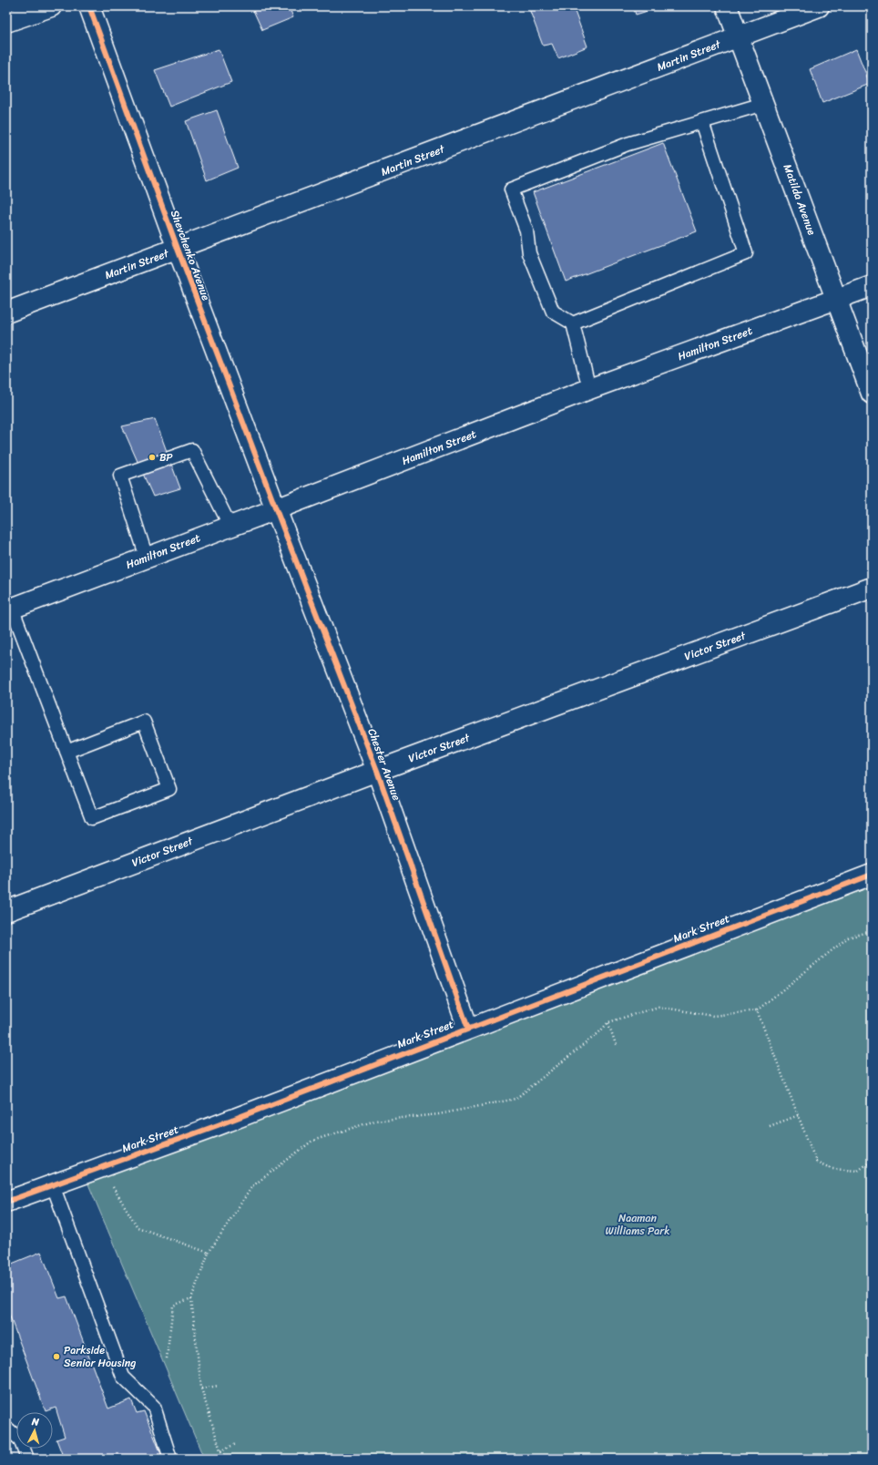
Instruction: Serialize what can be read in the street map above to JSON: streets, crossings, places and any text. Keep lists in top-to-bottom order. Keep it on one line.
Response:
{"streets":{"street":["Martin Street","Matilda Avenue","Shevchenko Avenue","Hamilton Street","Victor Street","Chester Avenue","Mark Street"]},"crossings":[["Martin Street","Matilda Avenue"],["Martin Street","Shevchenko Avenue"],["Matilda Avenue","Hamilton Street"],["Shevchenko Avenue","Hamilton Street"],["Shevchenko Avenue","Chester Avenue"],["Hamilton Street","Chester Avenue"],["Victor Street","Chester Avenue"],["Chester Avenue","Mark Street"]],"parks":["Naaman Williams Park"],"places":["BP","Parkside Senior Housing"],"north":"top"}
